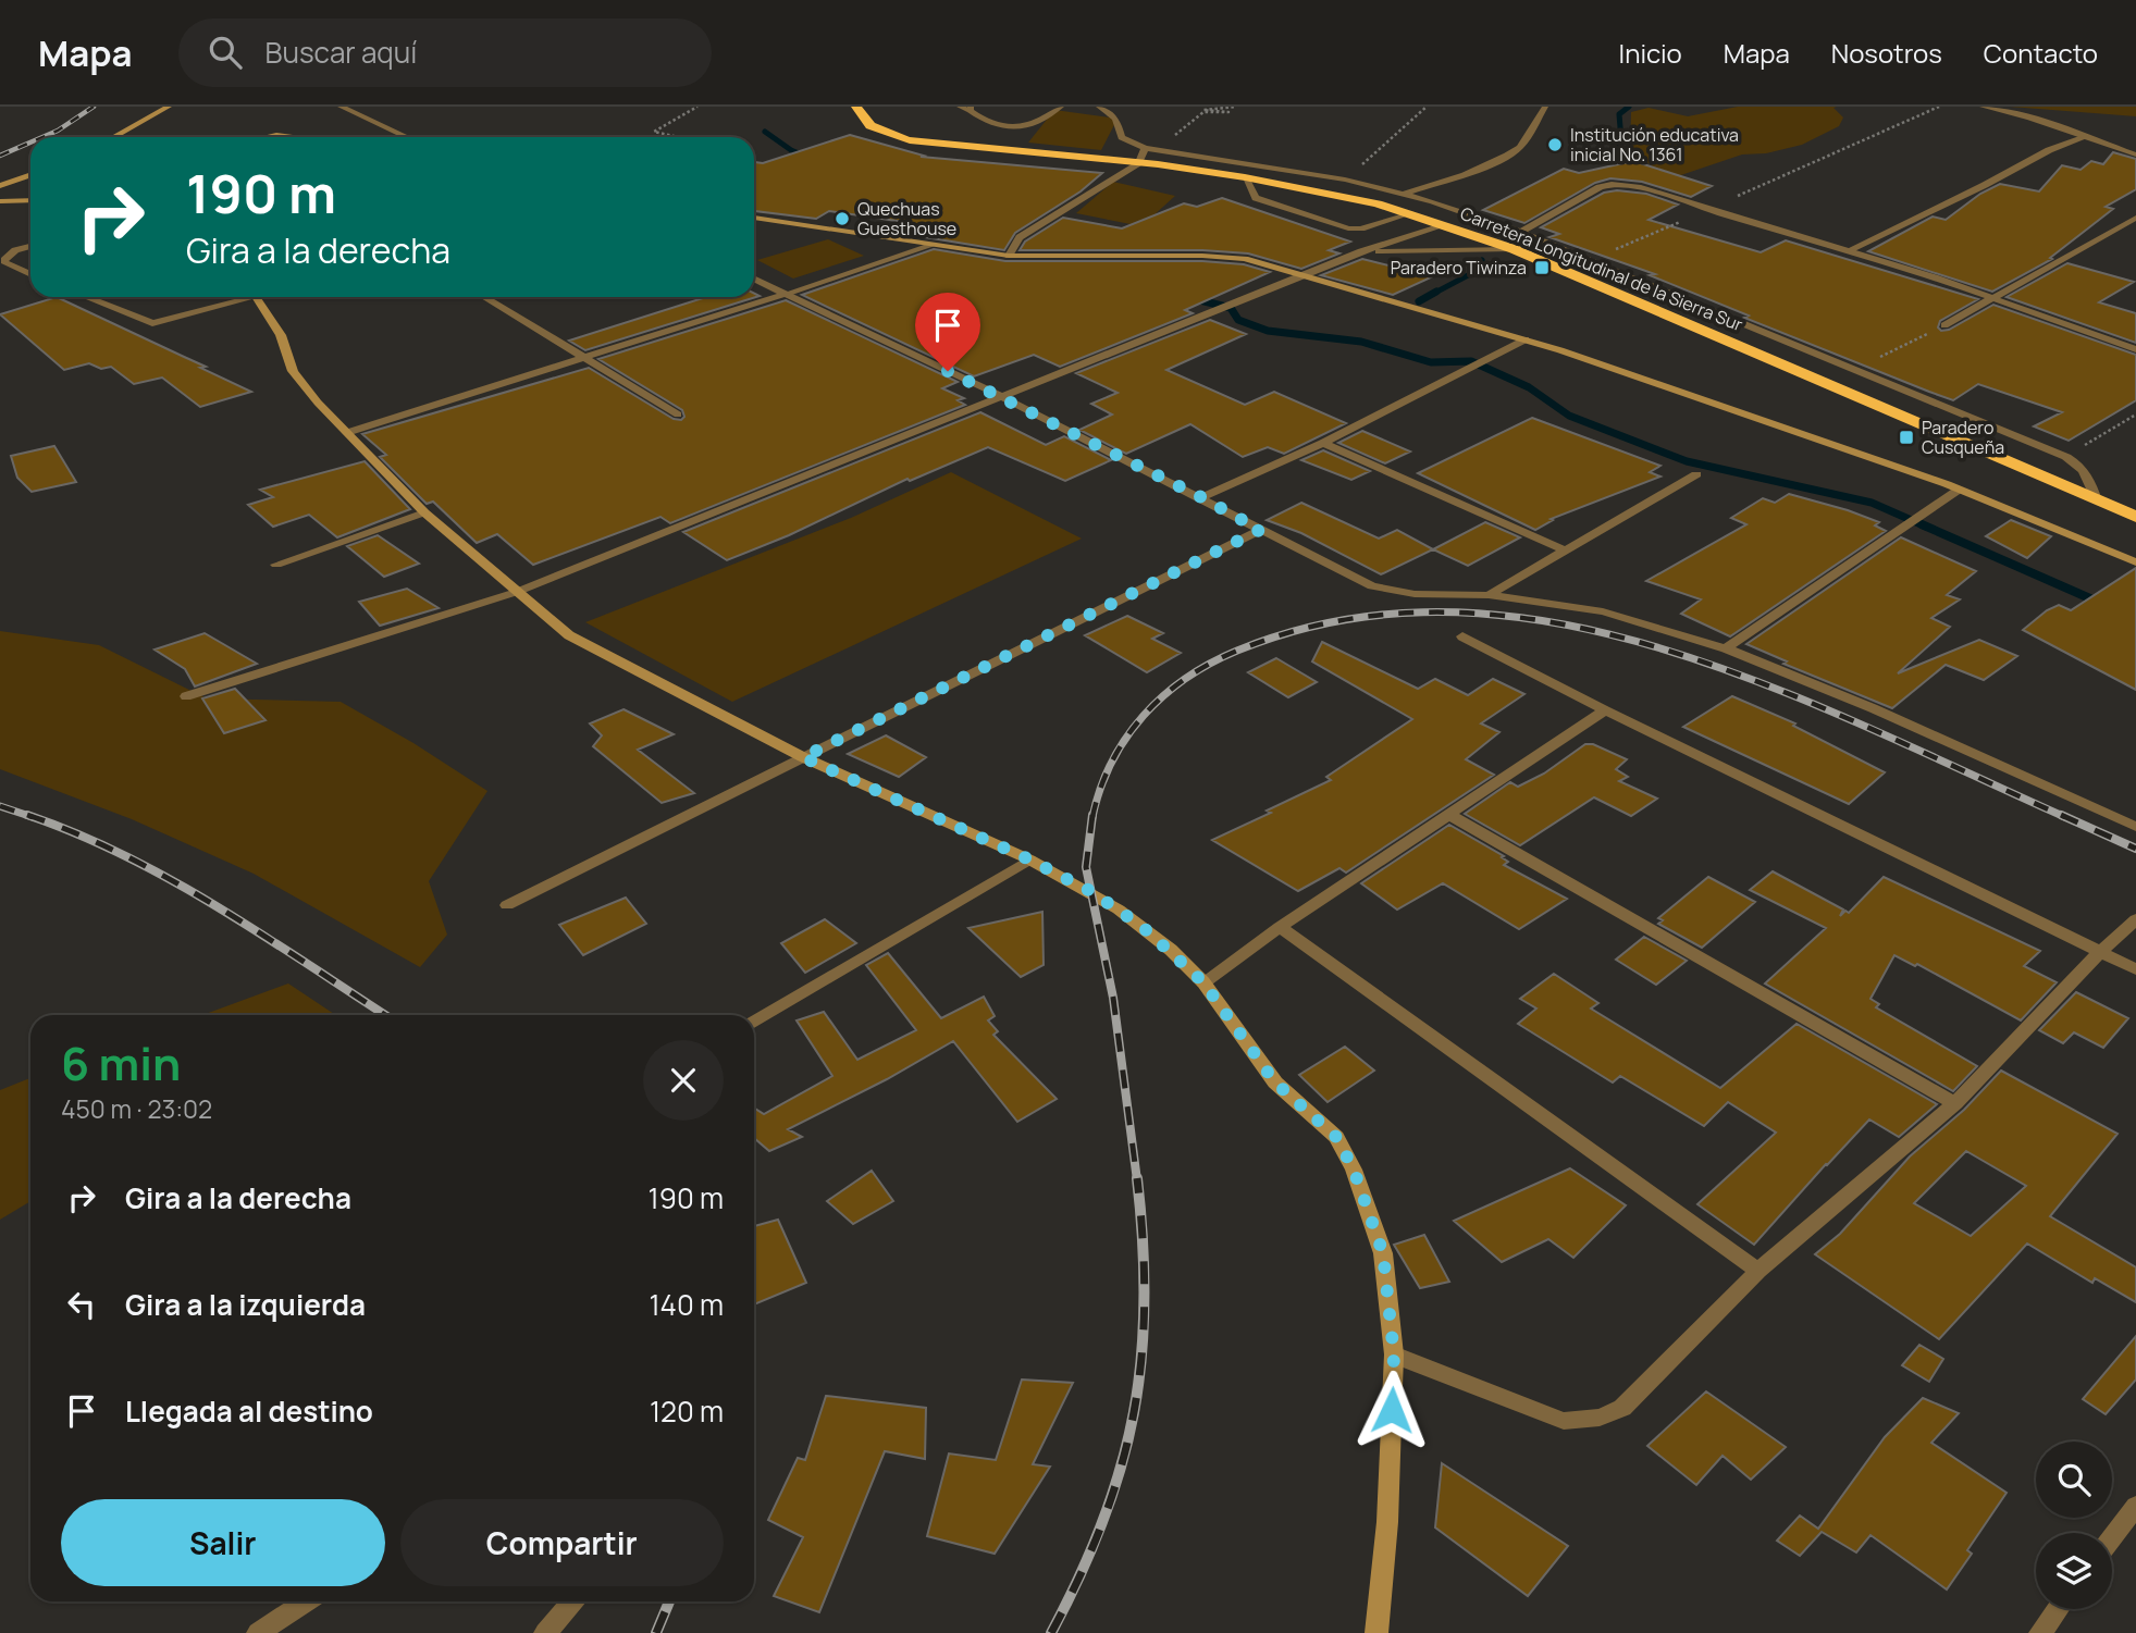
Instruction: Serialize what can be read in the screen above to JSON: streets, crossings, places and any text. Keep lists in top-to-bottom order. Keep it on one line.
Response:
{"streets":{"highway":["Carretera Longitudinal de la Sierra Sur"]},"places":{"other":["Institución educativa inicial No. 1361","Quechuas Guesthouse"],"transit":["Paradero Tiwinza","Paradero Cusqueña"]},"page":{"header":"Mapa","search":"Buscar aquí","nav":["Inicio","Mapa","Nosotros","Contacto"],"turn":["190 m","Gira a la derecha"],"heading":["6 min","450 m · 23:02"],"list":[{"name":"Gira a la derecha","value":"190 m"},{"name":"Gira a la izquierda","value":"140 m"},{"name":"Llegada al destino","value":"120 m"}],"buttons":["Salir","Compartir"]}}
